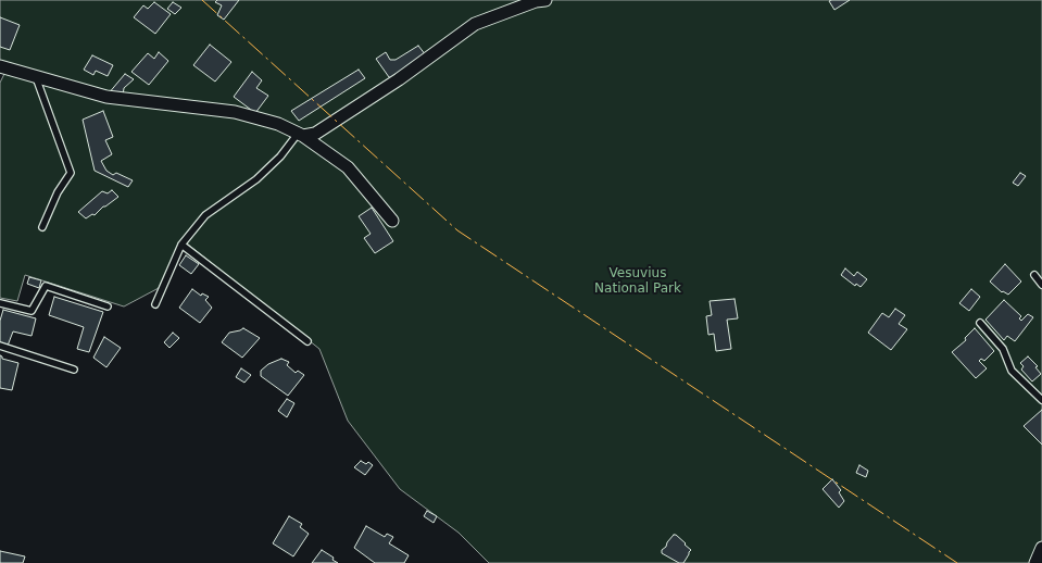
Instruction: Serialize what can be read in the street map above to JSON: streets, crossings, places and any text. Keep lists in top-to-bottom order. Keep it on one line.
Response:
{"parks":["Vesuvius National Park"]}
